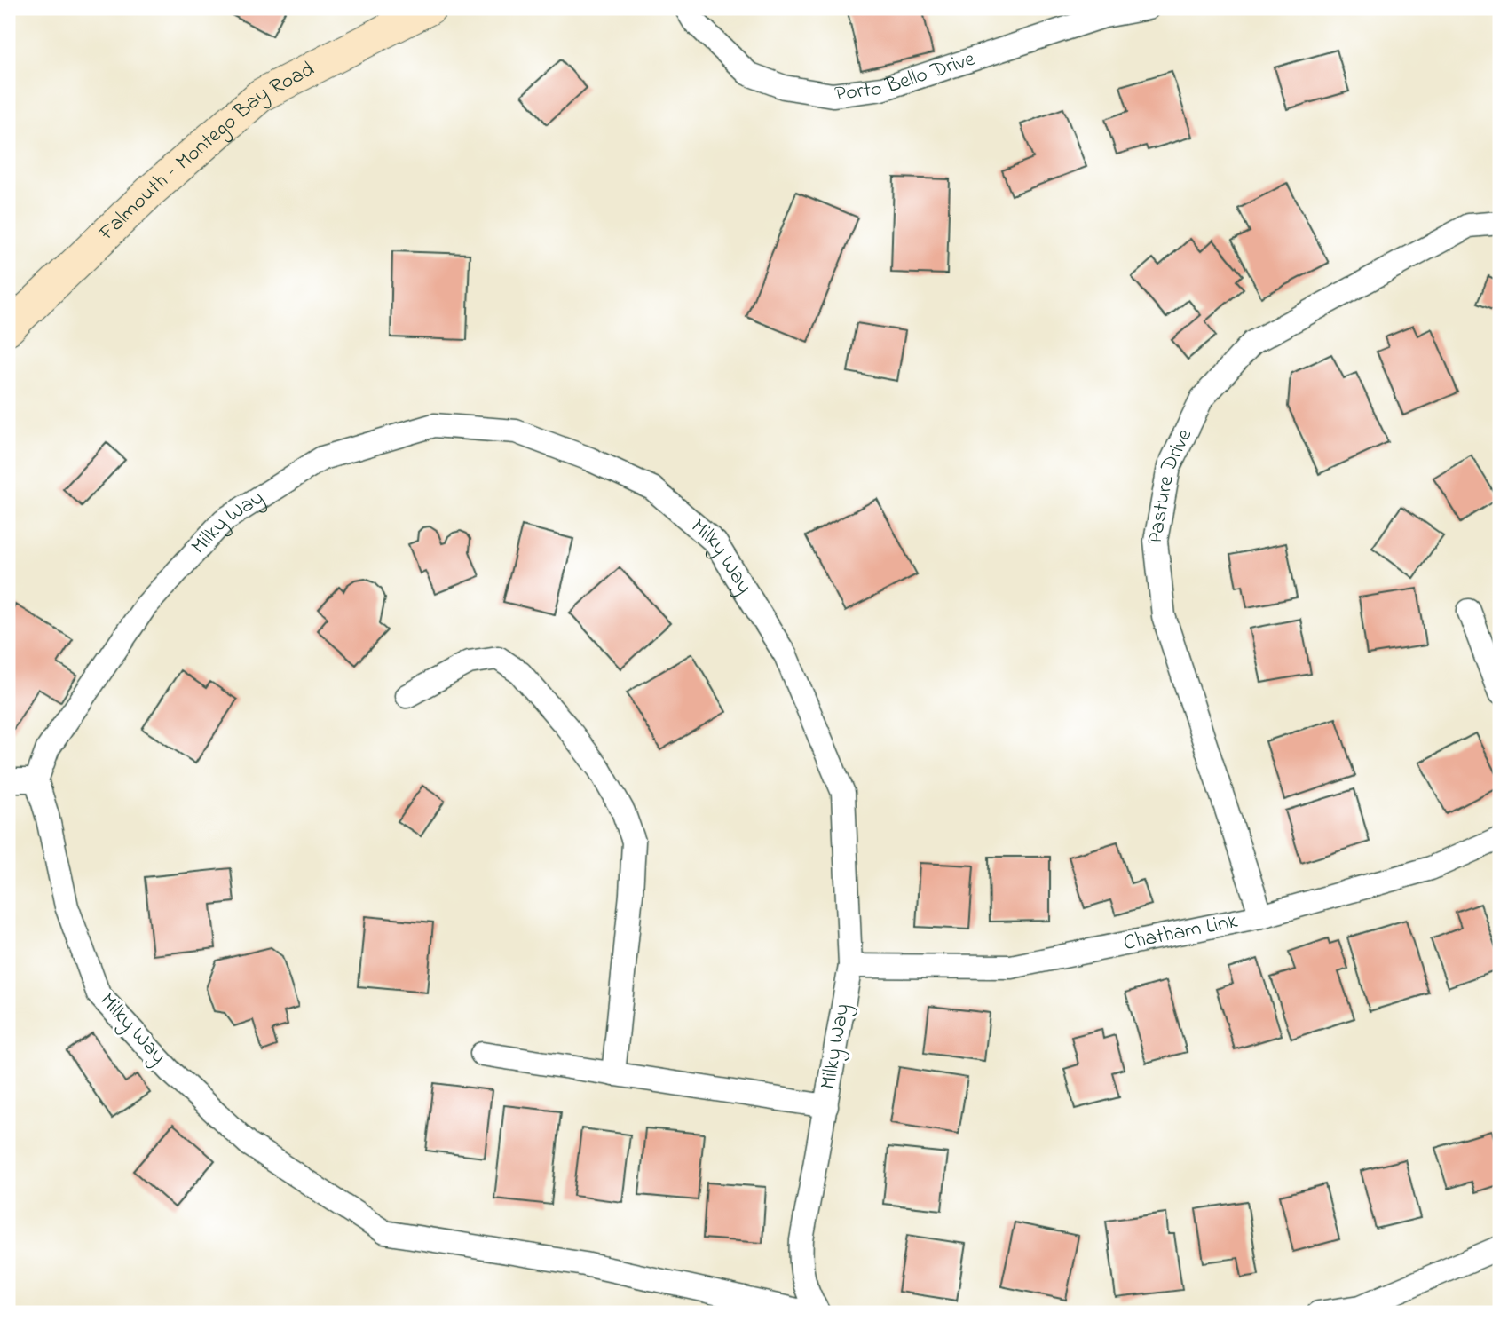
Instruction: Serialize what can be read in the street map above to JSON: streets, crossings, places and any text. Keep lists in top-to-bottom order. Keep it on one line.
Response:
{"streets":{"main road":["Falmouth - Montego Bay Road"],"street":["Porto Bello Drive","Pasture Drive","Milky Way","Chatham Link"]},"crossings":[["Pasture Drive","Chatham Link"],["Milky Way","Chatham Link"]]}
